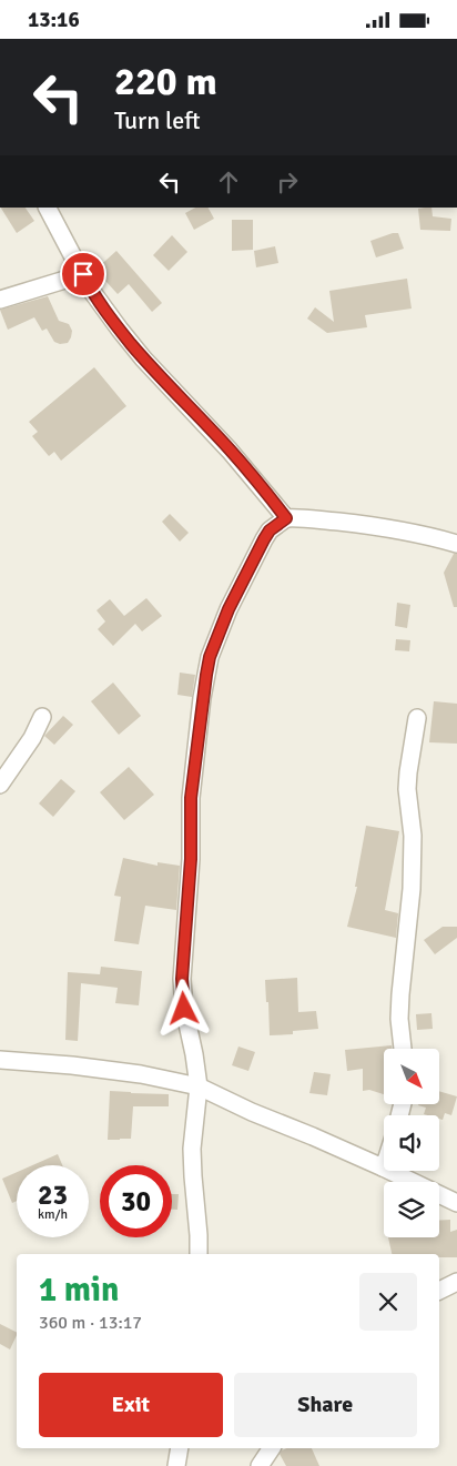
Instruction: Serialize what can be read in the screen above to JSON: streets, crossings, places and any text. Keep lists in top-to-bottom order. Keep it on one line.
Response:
{"north":"bottom right","page":{"status":"13:16","turn":["220 m","Turn left"],"speed":"23 km/h","limit":"30","heading":["1 min","360 m · 13:17"],"buttons":["Exit","Share"]}}
